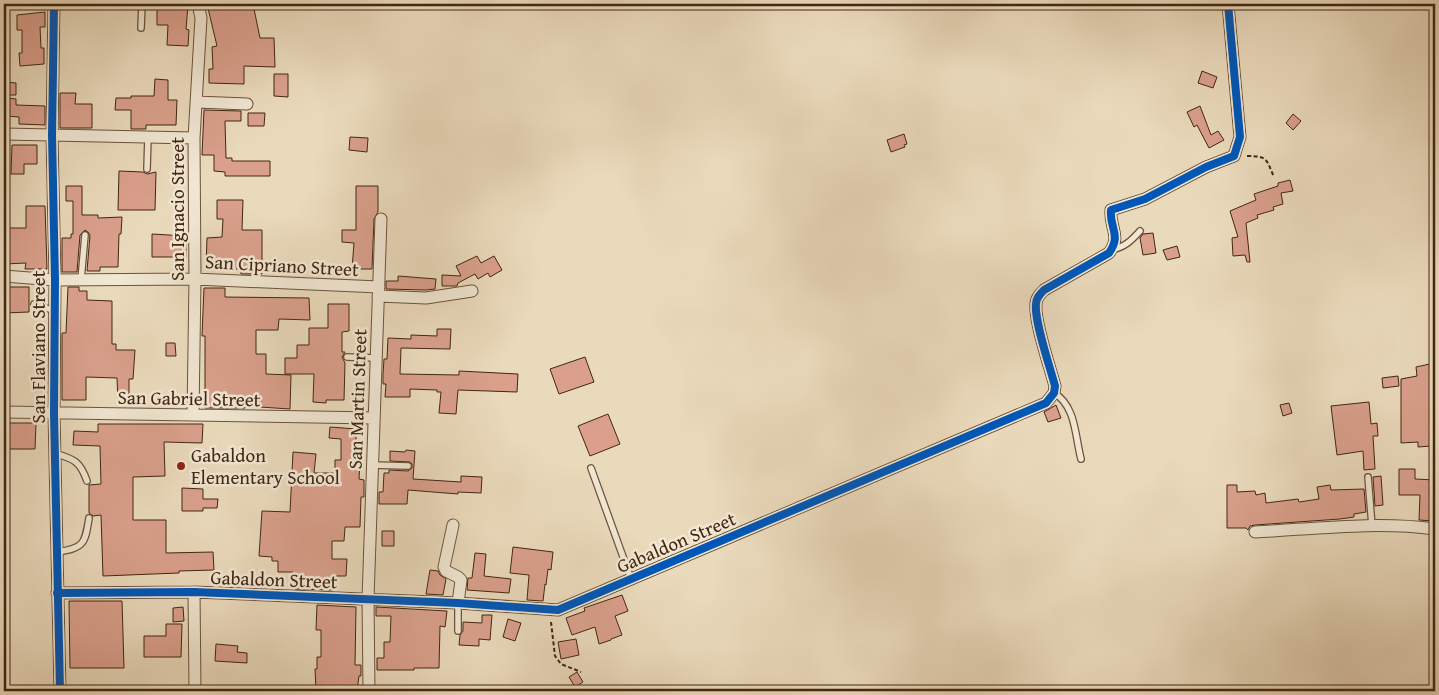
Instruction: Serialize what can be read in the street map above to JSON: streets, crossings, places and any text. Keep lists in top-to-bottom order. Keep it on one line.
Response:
{"streets":{"street":["San Ignacio Street","San Cipriano Street","San Flaviano Street","San Gabriel Street","San Martin Street","Gabaldon Street"]},"crossings":[["San Ignacio Street","San Cipriano Street"],["San Ignacio Street","San Gabriel Street"],["San Cipriano Street","San Flaviano Street"],["San Cipriano Street","San Martin Street"],["San Flaviano Street","San Gabriel Street"],["San Flaviano Street","Gabaldon Street"],["San Gabriel Street","San Martin Street"],["San Martin Street","Gabaldon Street"]],"places":["Gabaldon Elementary School"]}
